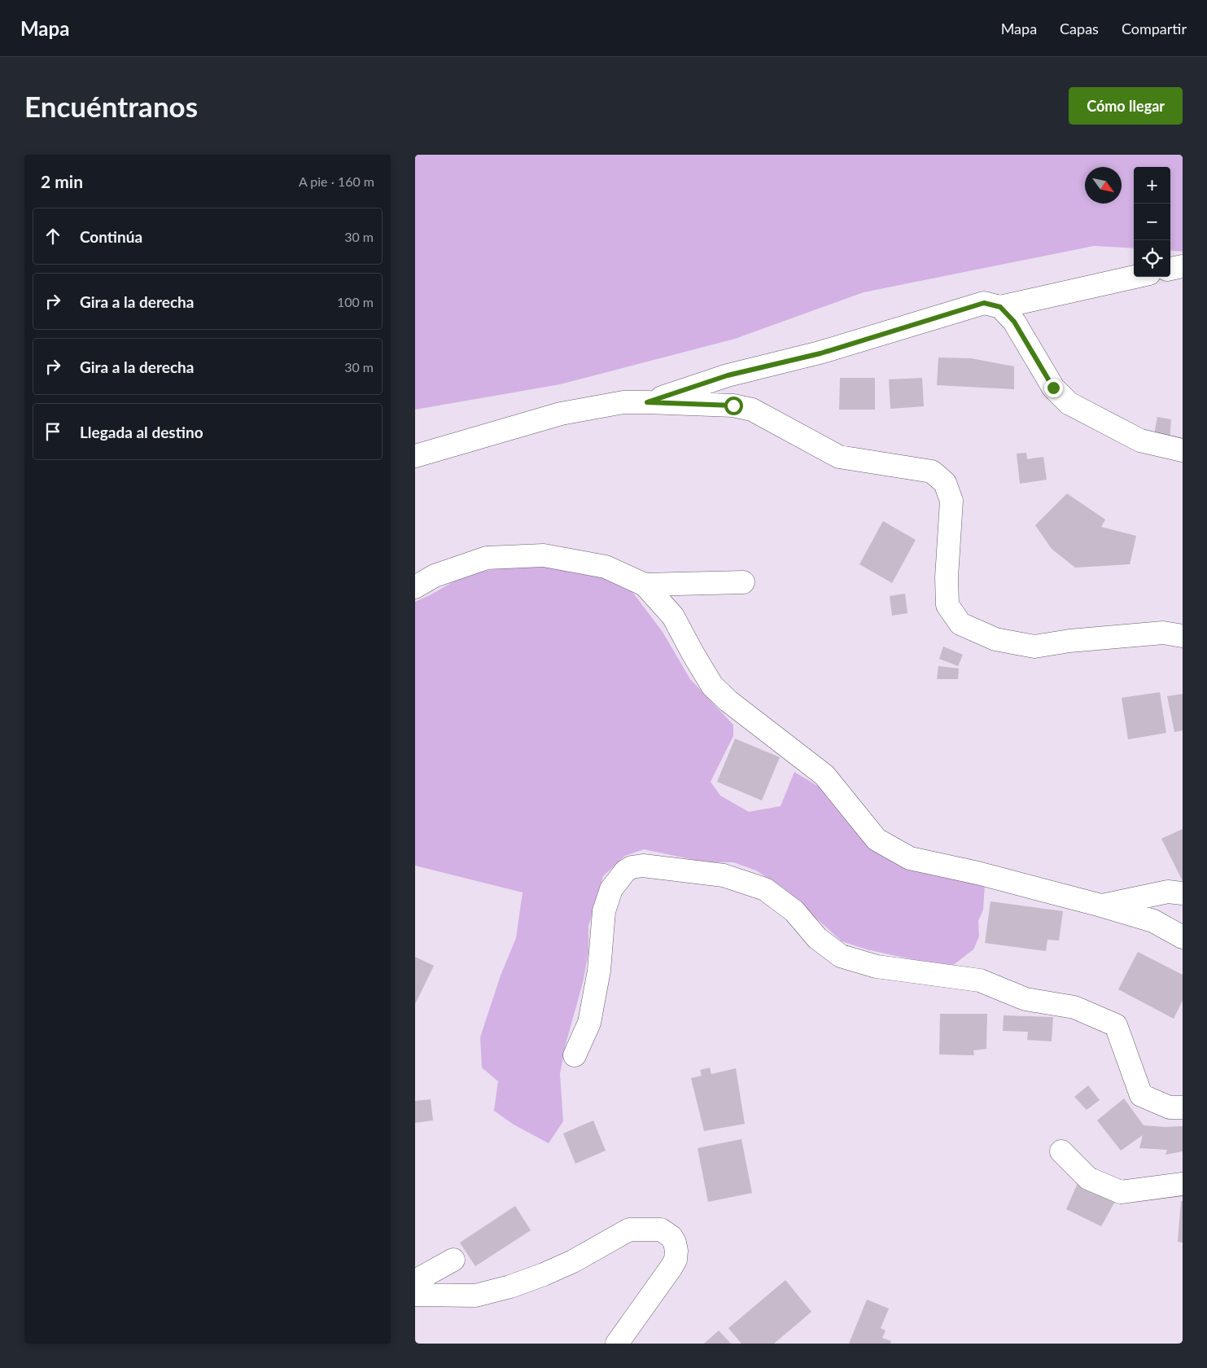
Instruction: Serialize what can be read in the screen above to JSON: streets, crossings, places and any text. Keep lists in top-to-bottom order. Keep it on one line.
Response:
{"north":"bottom right","page":{"header":"Mapa","nav":["Mapa","Capas","Compartir"],"buttons":"Cómo llegar","title":"Encuéntranos","heading":["2 min","A pie · 160 m"],"map_buttons":["+","−"],"list":[["Continúa","30 m"],["Gira a la derecha","100 m"],["Gira a la derecha","30 m"],"Llegada al destino"]}}
